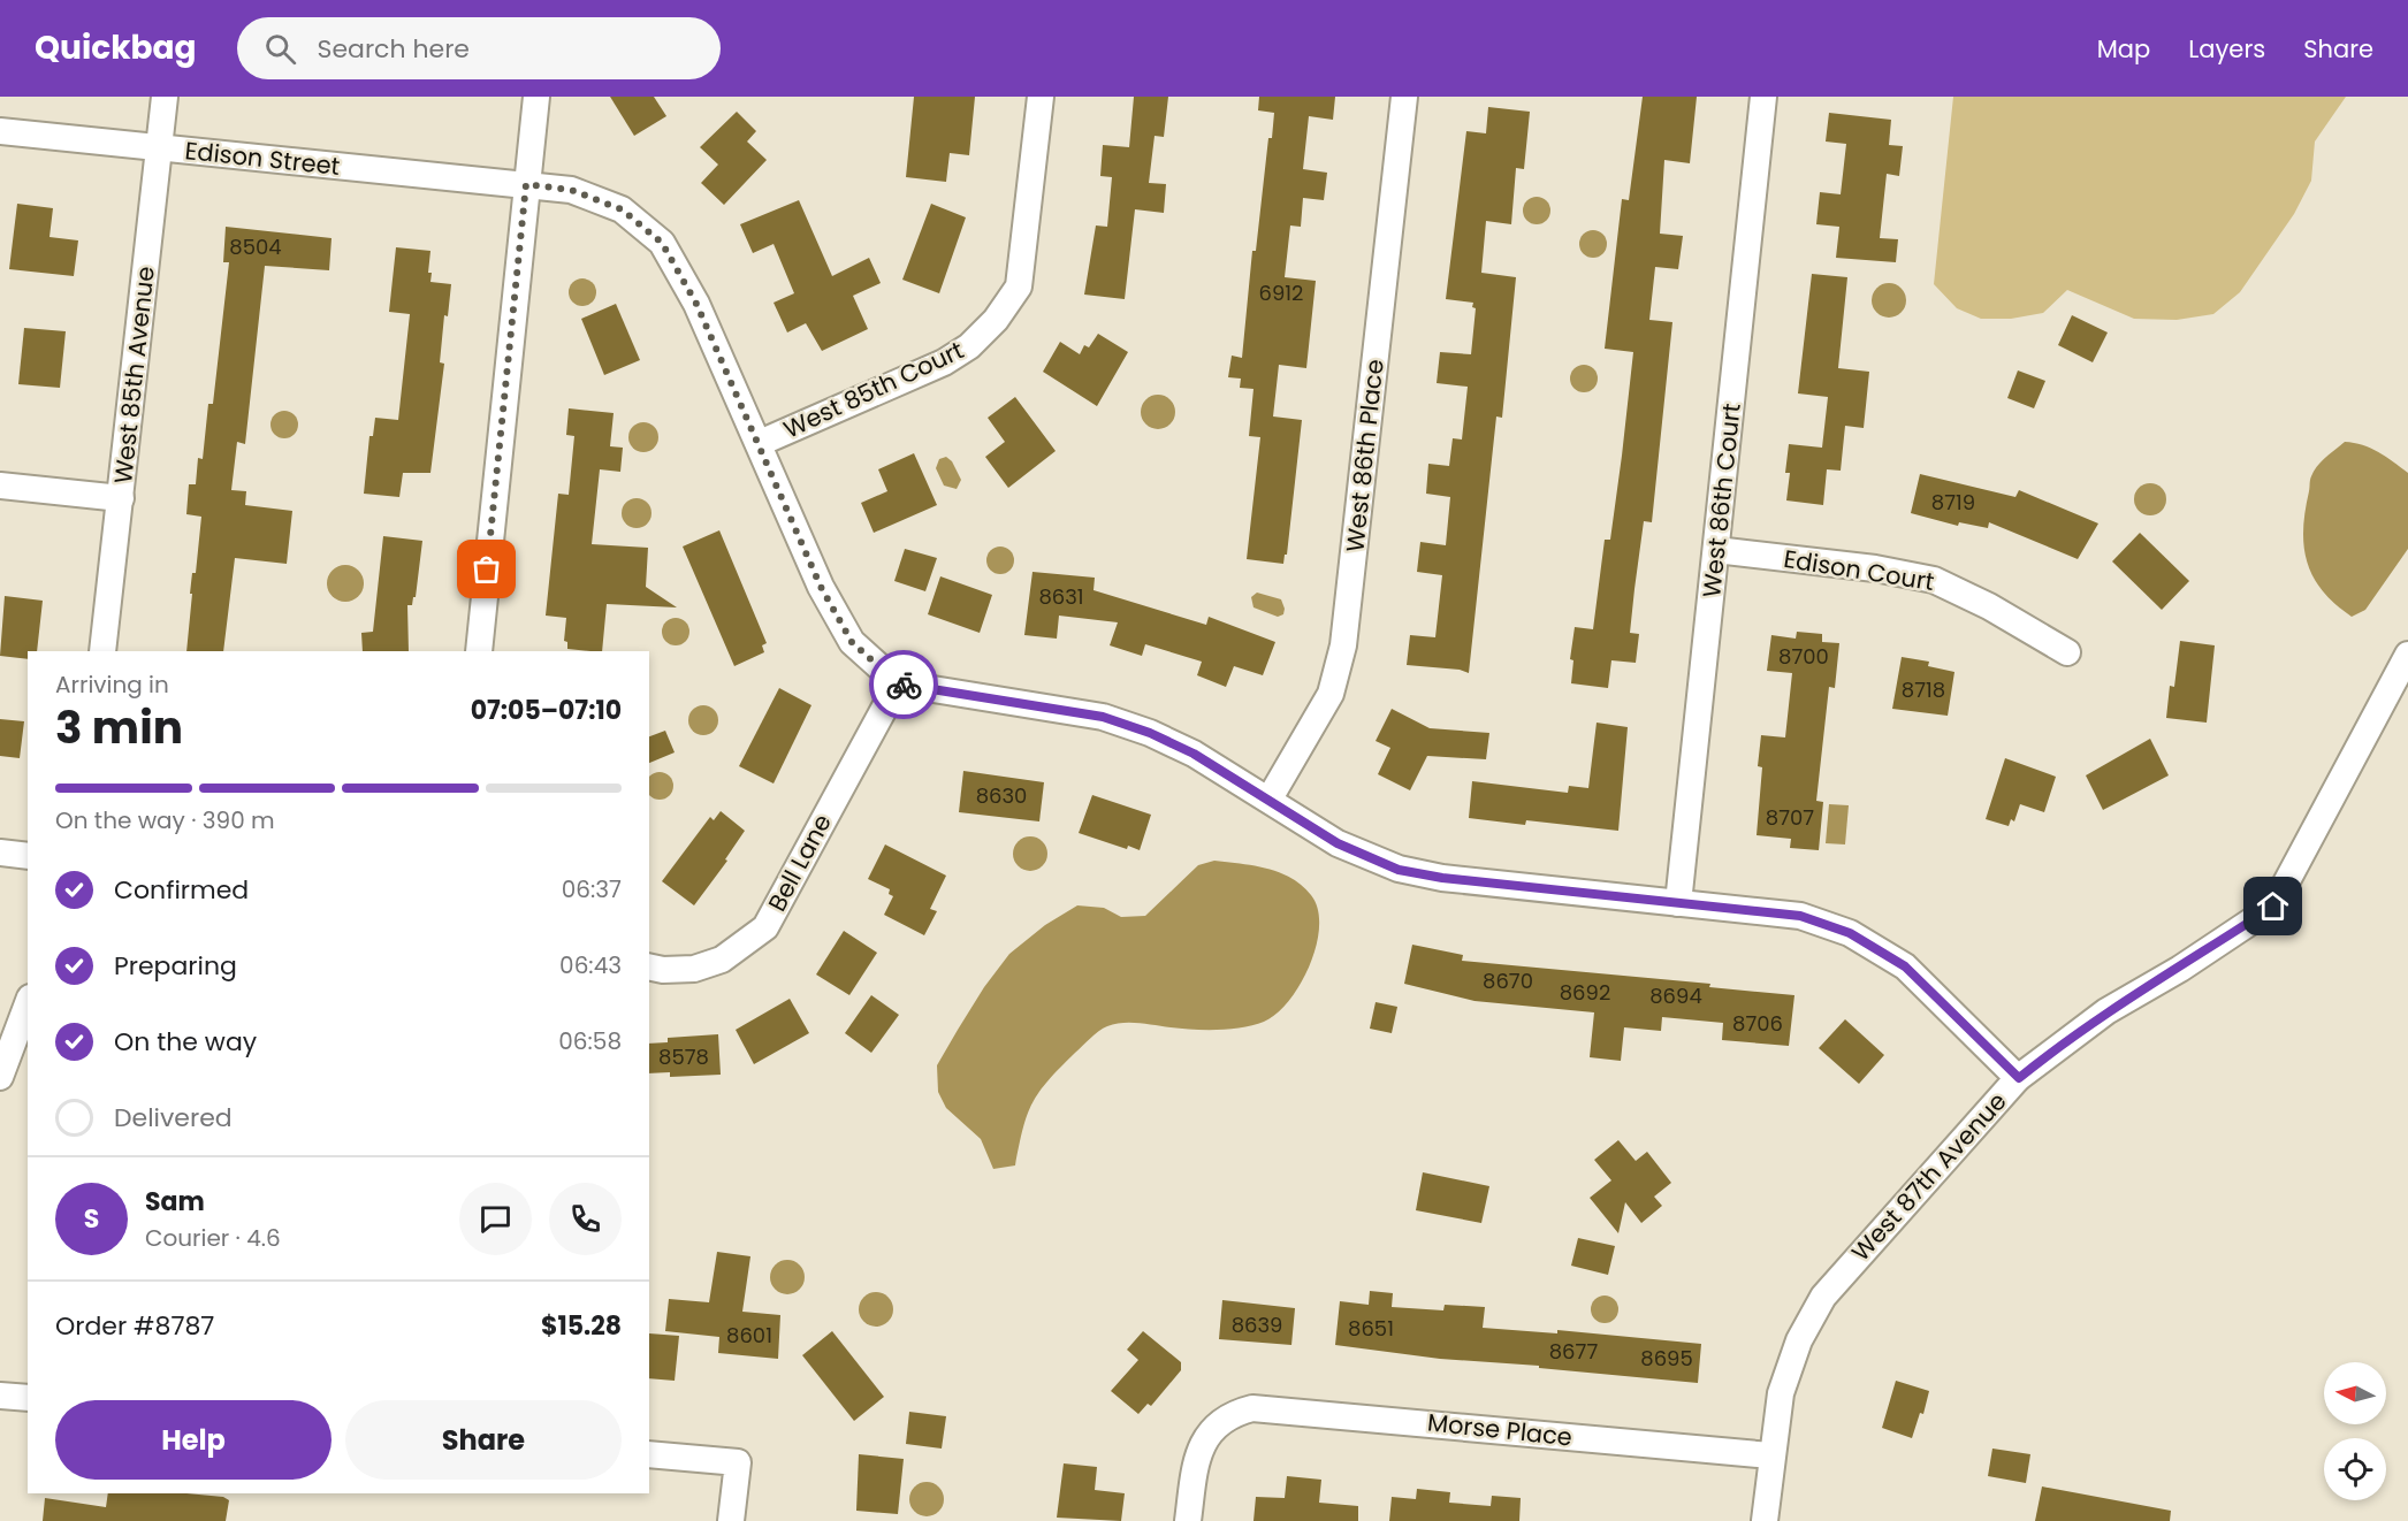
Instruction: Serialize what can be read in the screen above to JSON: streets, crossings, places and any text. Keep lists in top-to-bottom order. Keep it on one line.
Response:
{"streets":{"street":["Edison Street","West 85th Avenue","West 85th Court","West 86th Place","West 86th Court","Edison Court","Bell Lane","West 87th Avenue","Morse Place"]},"crossings":[["Edison Street","West 85th Avenue"],["Edison Street","West 85th Court"],["Edison Street","Bell Lane"],["West 86th Court","Edison Court"],["West 87th Avenue","Morse Place"]],"house_numbers":["8504","6912","8719","8631","8700","8718","8630","8707","8670","8692","8694","8706","8578","8639","8651","8601","8677","8695"],"north":"left","page":{"header":"Quickbag","search":"Search here","nav":["Map","Layers","Share"],"heading":["3 min","Arriving in","07:05–07:10"],"panel":["Sam","Courier · 4.6","Order #8787","$15.28"],"bar":"On the way · 390 m","list":[["Confirmed","06:37"],["Preparing","06:43"],["On the way","06:58"],"Delivered"],"round":"S","buttons":["Help","Share"]}}
